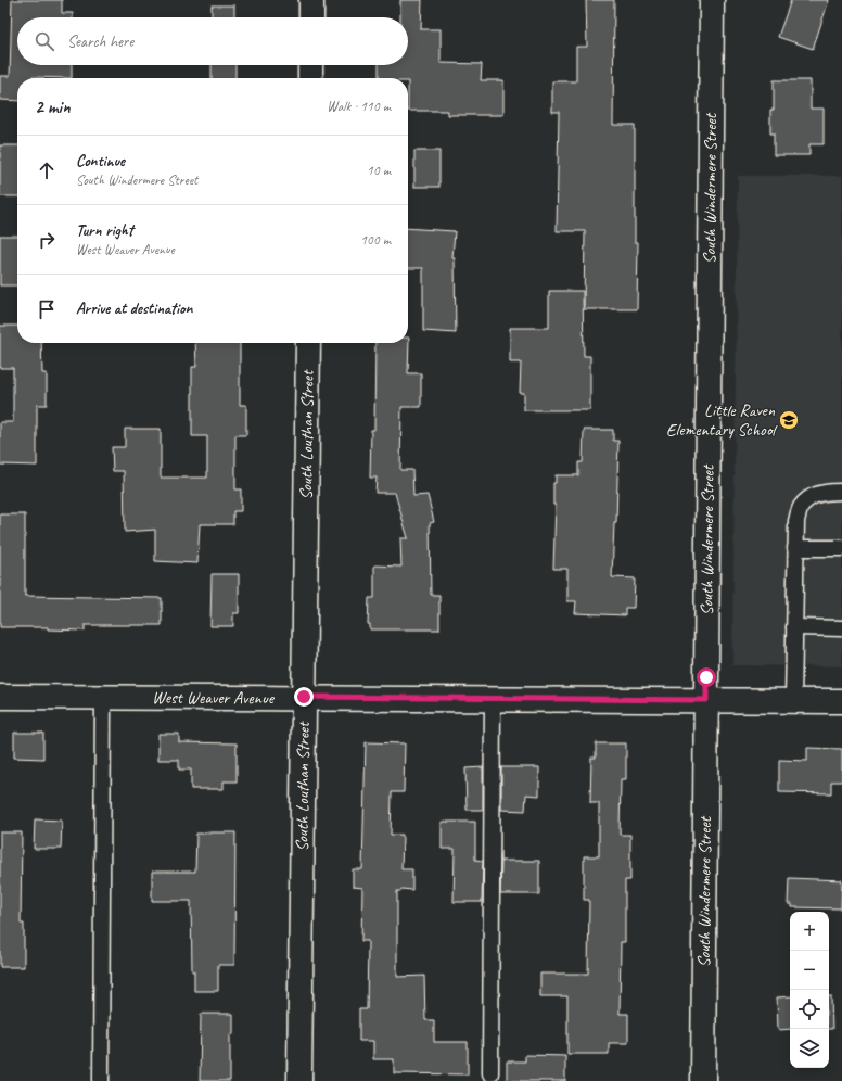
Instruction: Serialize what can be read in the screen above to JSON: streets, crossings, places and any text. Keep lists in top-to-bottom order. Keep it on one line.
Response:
{"streets":{"street":["South Windermere Street","South Louthan Street","West Weaver Avenue"]},"crossings":[["South Windermere Street","West Weaver Avenue"],["South Louthan Street","West Weaver Avenue"]],"places":{"school or university":["Little Raven Elementary School"]},"page":{"search":"Search here","heading":["2 min","Walk · 110 m"],"list":[["Continue","South Windermere Street","10 m"],["Turn right","West Weaver Avenue","100 m"],"Arrive at destination"],"map_buttons":["+","−"]}}
